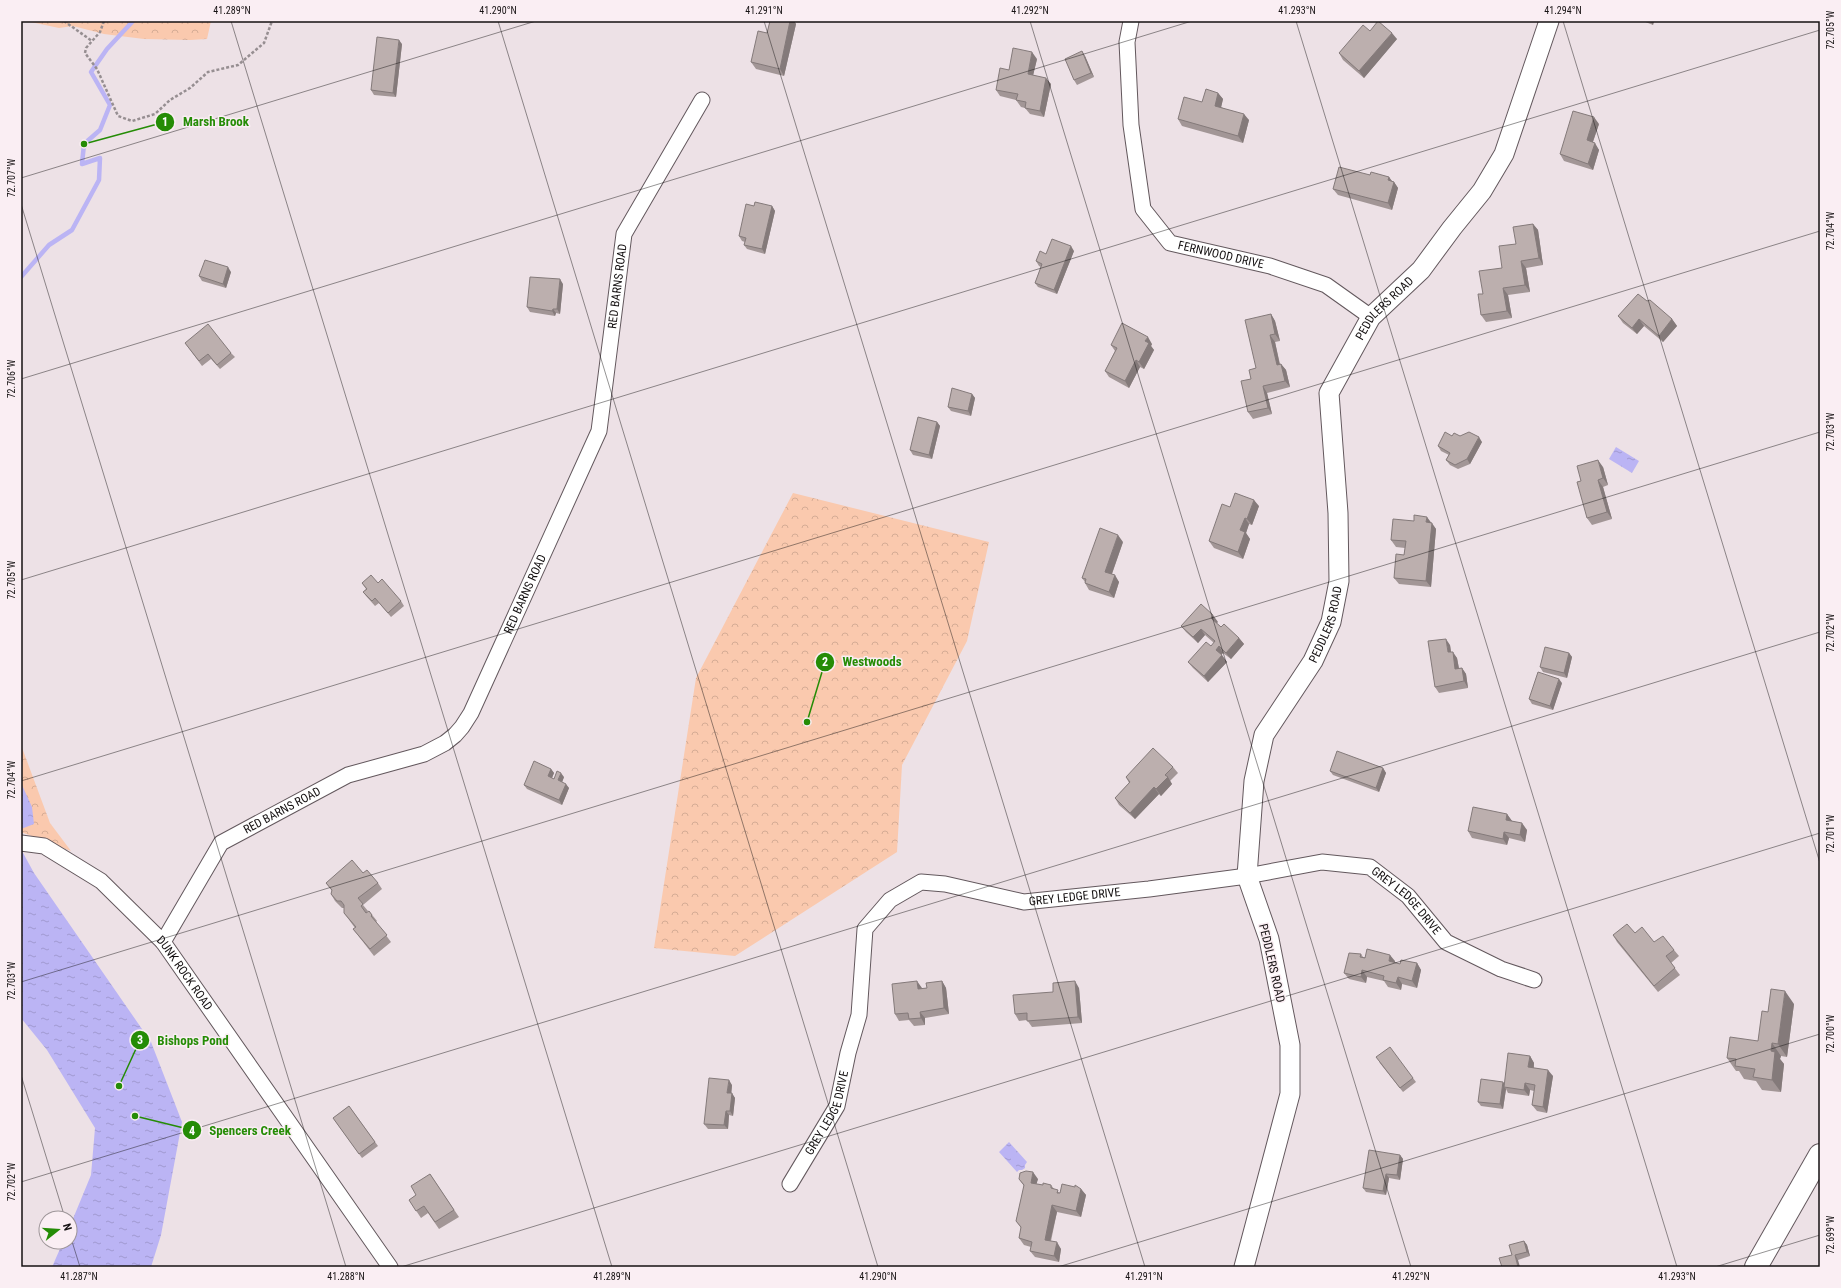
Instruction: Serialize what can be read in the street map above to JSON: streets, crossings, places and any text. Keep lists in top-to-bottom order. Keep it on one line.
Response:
{"streets":{"street":["FERNWOOD DRIVE","RED BARNS ROAD","PEDDLERS ROAD","GREY LEDGE DRIVE","DUNK ROCK ROAD"]},"crossings":[["FERNWOOD DRIVE","PEDDLERS ROAD"],["RED BARNS ROAD","DUNK ROCK ROAD"],["PEDDLERS ROAD","GREY LEDGE DRIVE"]],"places":["Marsh Brook","Westwoods","Bishops Pond","Spencers Creek"],"north":"right","coordinates":["41.289°N","41.290°N","41.291°N","41.292°N","41.293°N","41.294°N","72.705°W","72.707°W","72.704°W","72.706°W","72.703°W","72.702°W","72.701°W","72.700°W","72.699°W","41.287°N","41.288°N"]}
